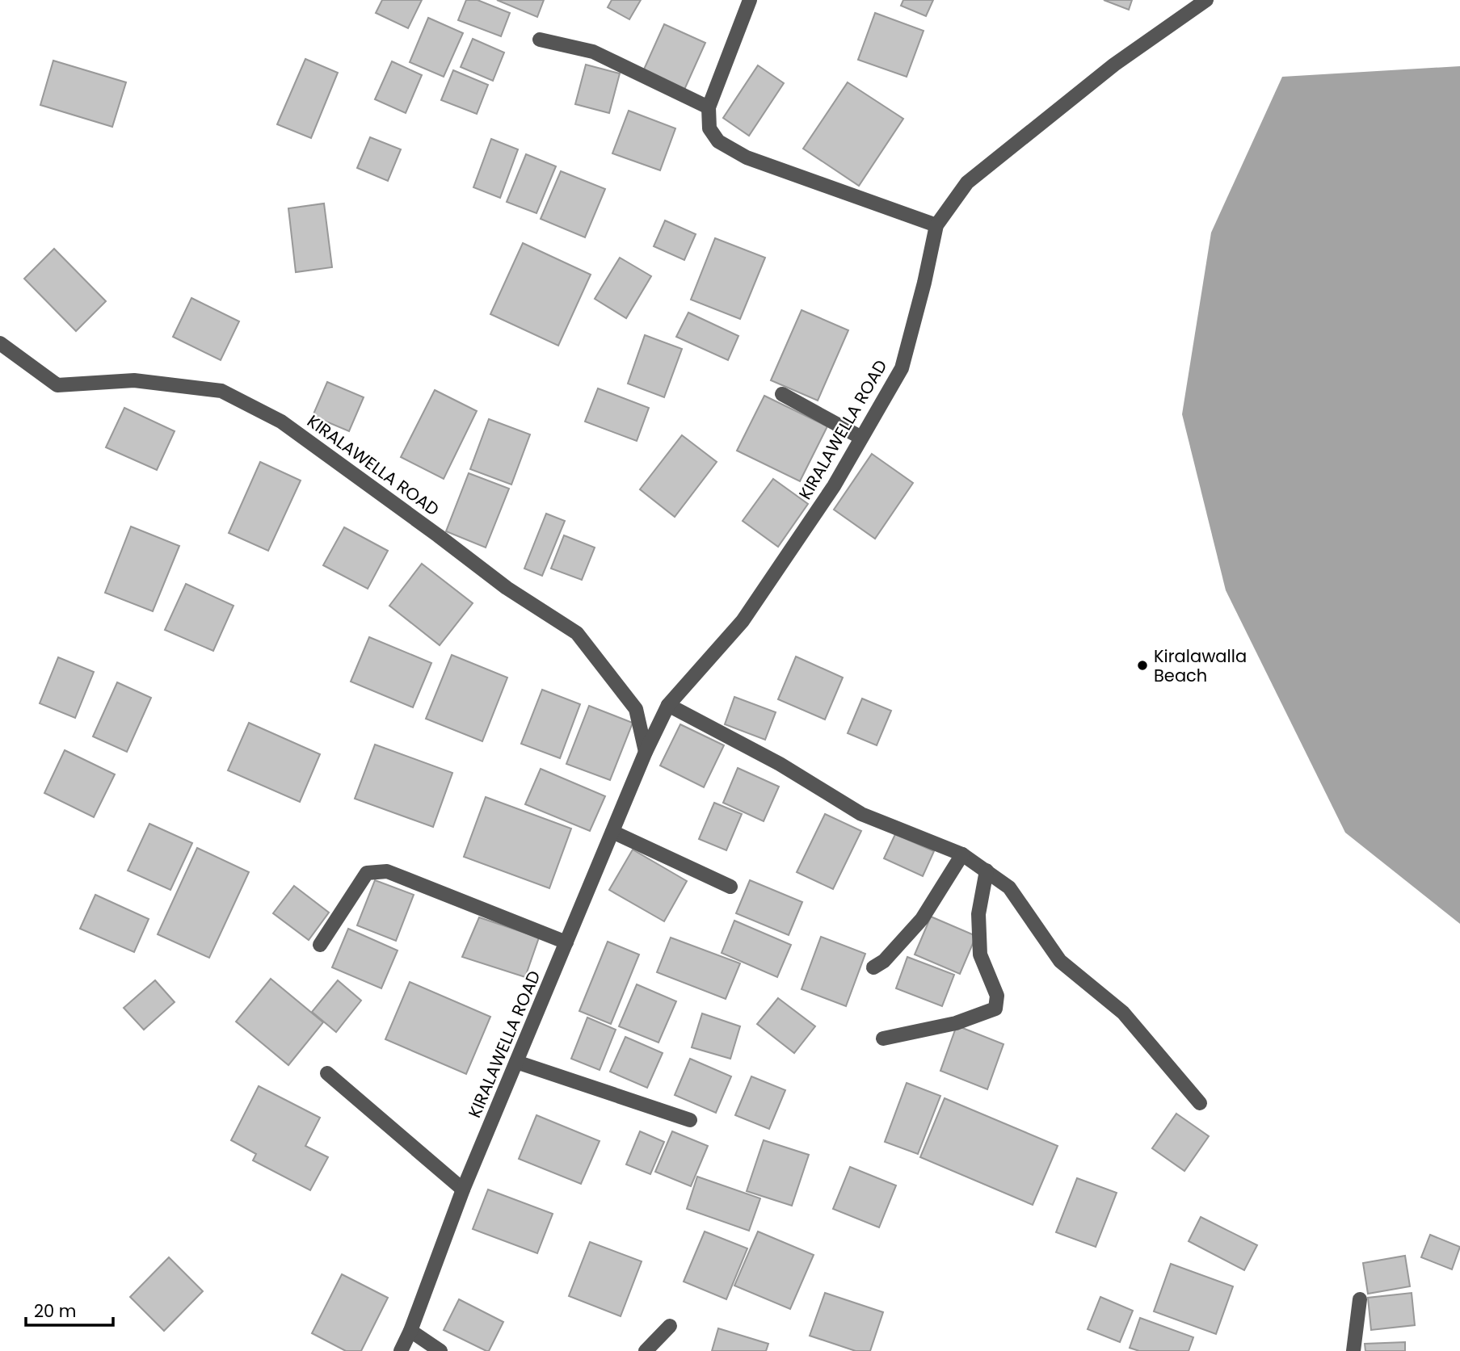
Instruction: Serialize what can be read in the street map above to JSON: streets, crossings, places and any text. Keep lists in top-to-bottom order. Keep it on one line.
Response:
{"streets":{"street":["KIRALAWELLA ROAD"]},"places":["Kiralawalla Beach"],"scale_bar":"20 m"}
